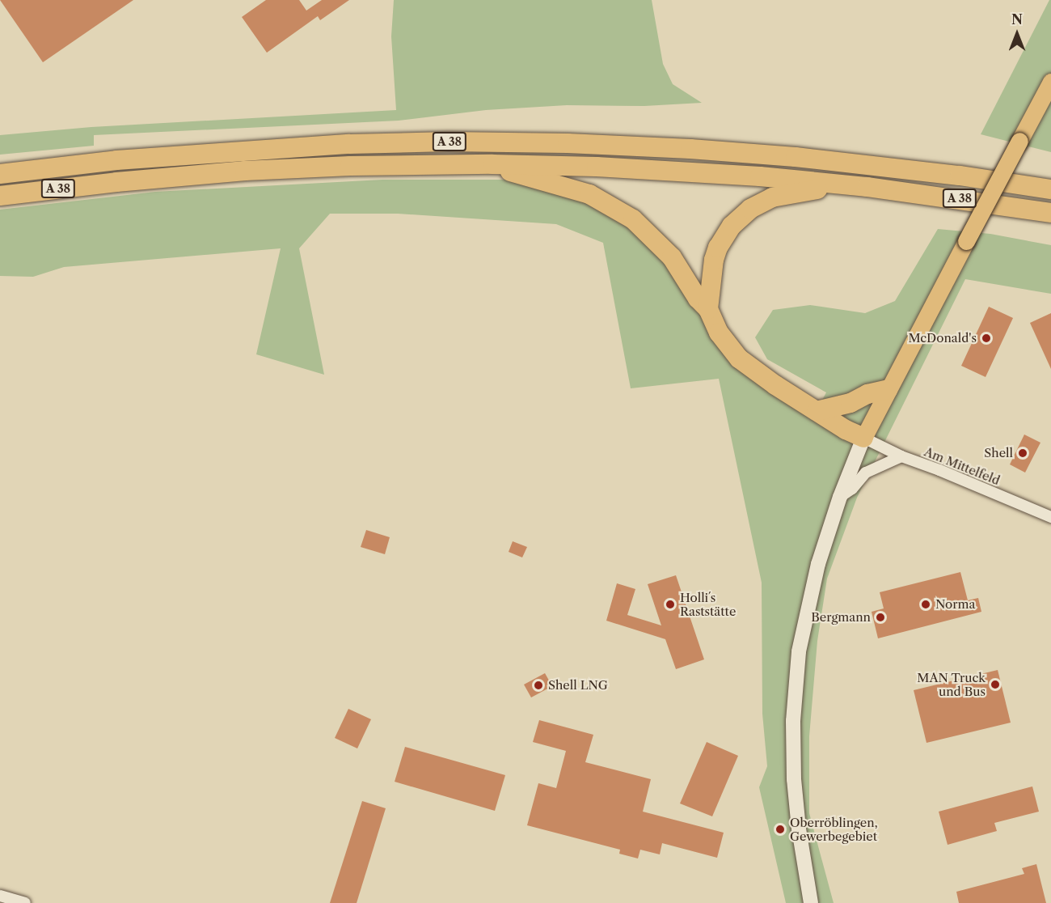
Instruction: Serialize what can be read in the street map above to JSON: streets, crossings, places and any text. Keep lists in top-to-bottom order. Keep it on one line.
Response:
{"streets":{"highway":["A 38"],"street":["Am Mittelfeld"]},"places":["McDonald's","Shell","Holli´s Raststätte","Norma","Bergmann","MAN Truck und Bus","Shell LNG","Oberröblingen, Gewerbegebiet"],"north":"top"}
